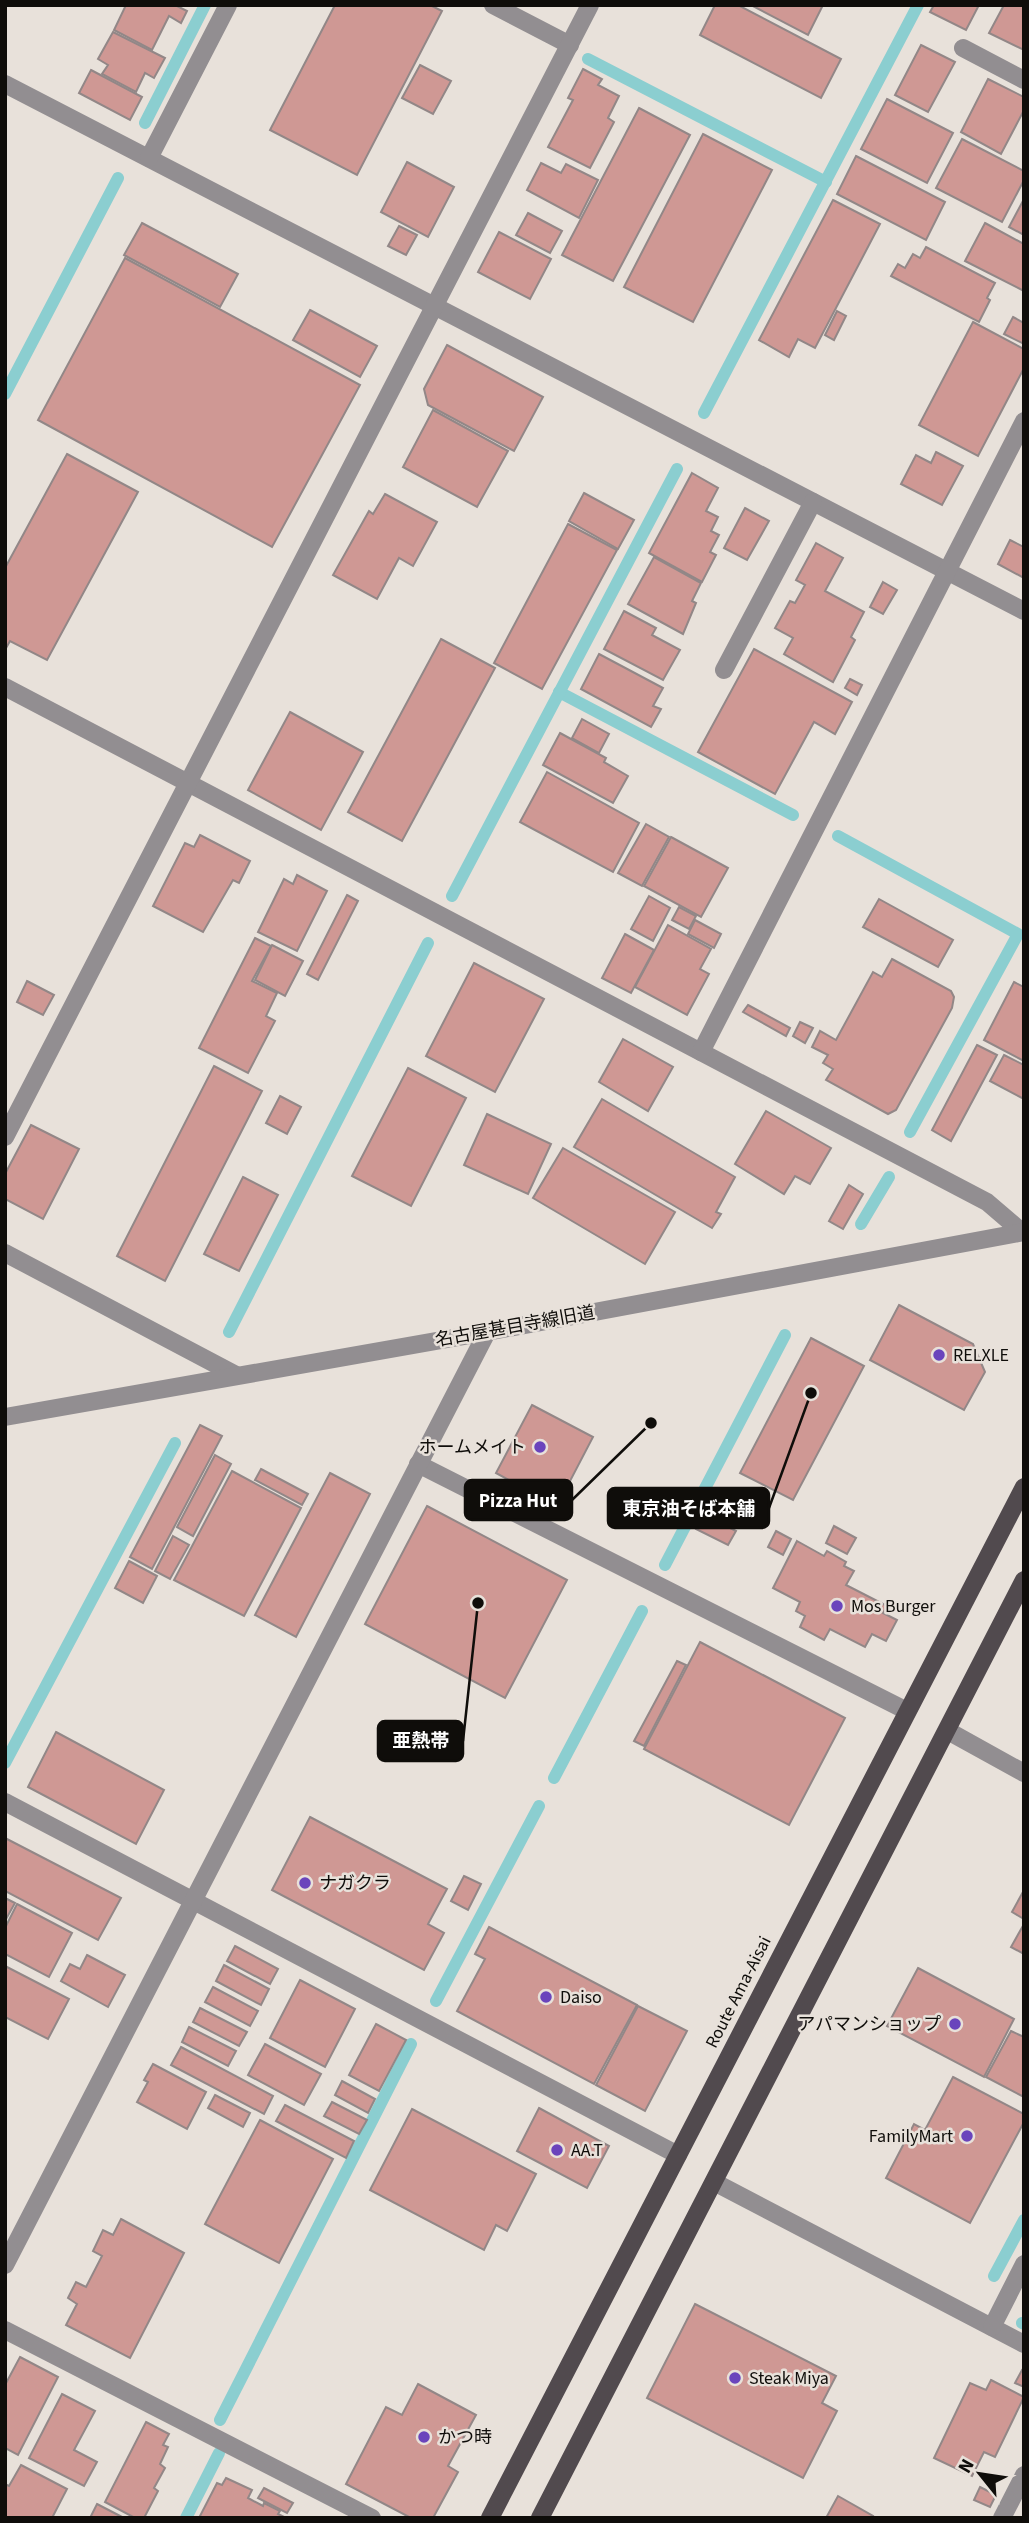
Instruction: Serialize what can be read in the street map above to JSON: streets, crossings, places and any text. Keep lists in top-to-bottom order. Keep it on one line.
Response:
{"streets":{"main road":["Route Ama-Aisai"],"street":["名古屋甚目寺線旧道"]},"places":["RELXLE","東京油そば本舗","Pizza Hut","ホームメイト","亜熱帯","Mos Burger","ナガクラ","Daiso","アパマンショップ","FamilyMart","AA.T","Steak Miya","かつ時"],"north":"top left"}
